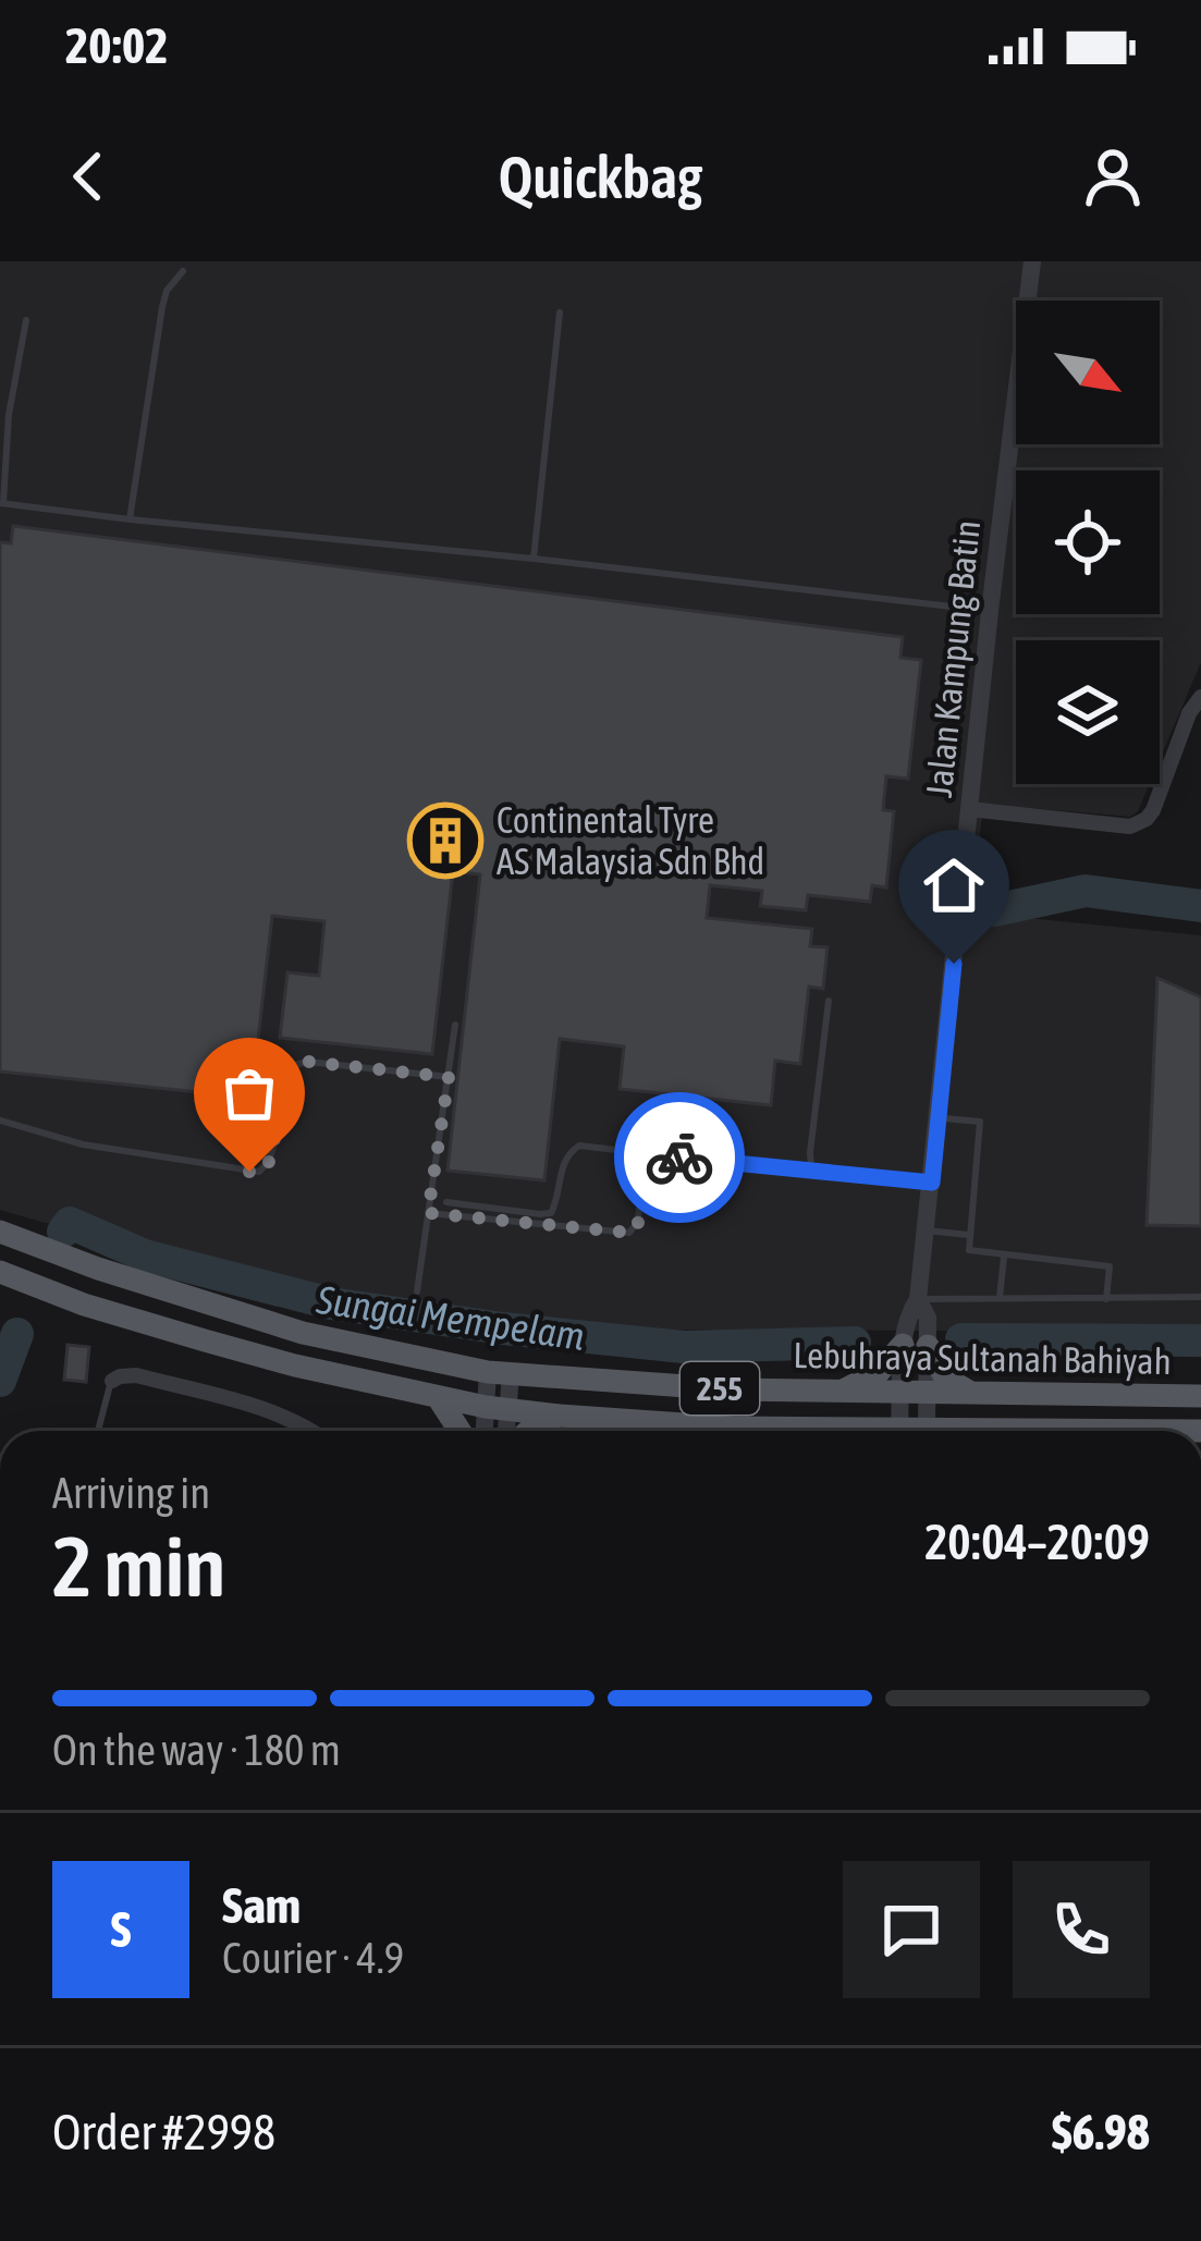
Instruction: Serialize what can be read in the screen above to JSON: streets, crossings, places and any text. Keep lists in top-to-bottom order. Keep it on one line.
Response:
{"streets":{"main road":["Lebuhraya Sultanah Bahiyah","255"],"street":["Jalan Kampung Batin"]},"crossings":[["Jalan Kampung Batin","Lebuhraya Sultanah Bahiyah"]],"water":["Sungai Mempelam"],"places":{"building":["Continental Tyre AS Malaysia Sdn Bhd"]},"north":"bottom right","page":{"status":"20:02","header":"Quickbag","heading":["2 min","Arriving in","20:04–20:09"],"panel":["Sam","Courier · 4.9","Order #2998","$6.98"],"bar":"On the way · 180 m","round":"S"}}
